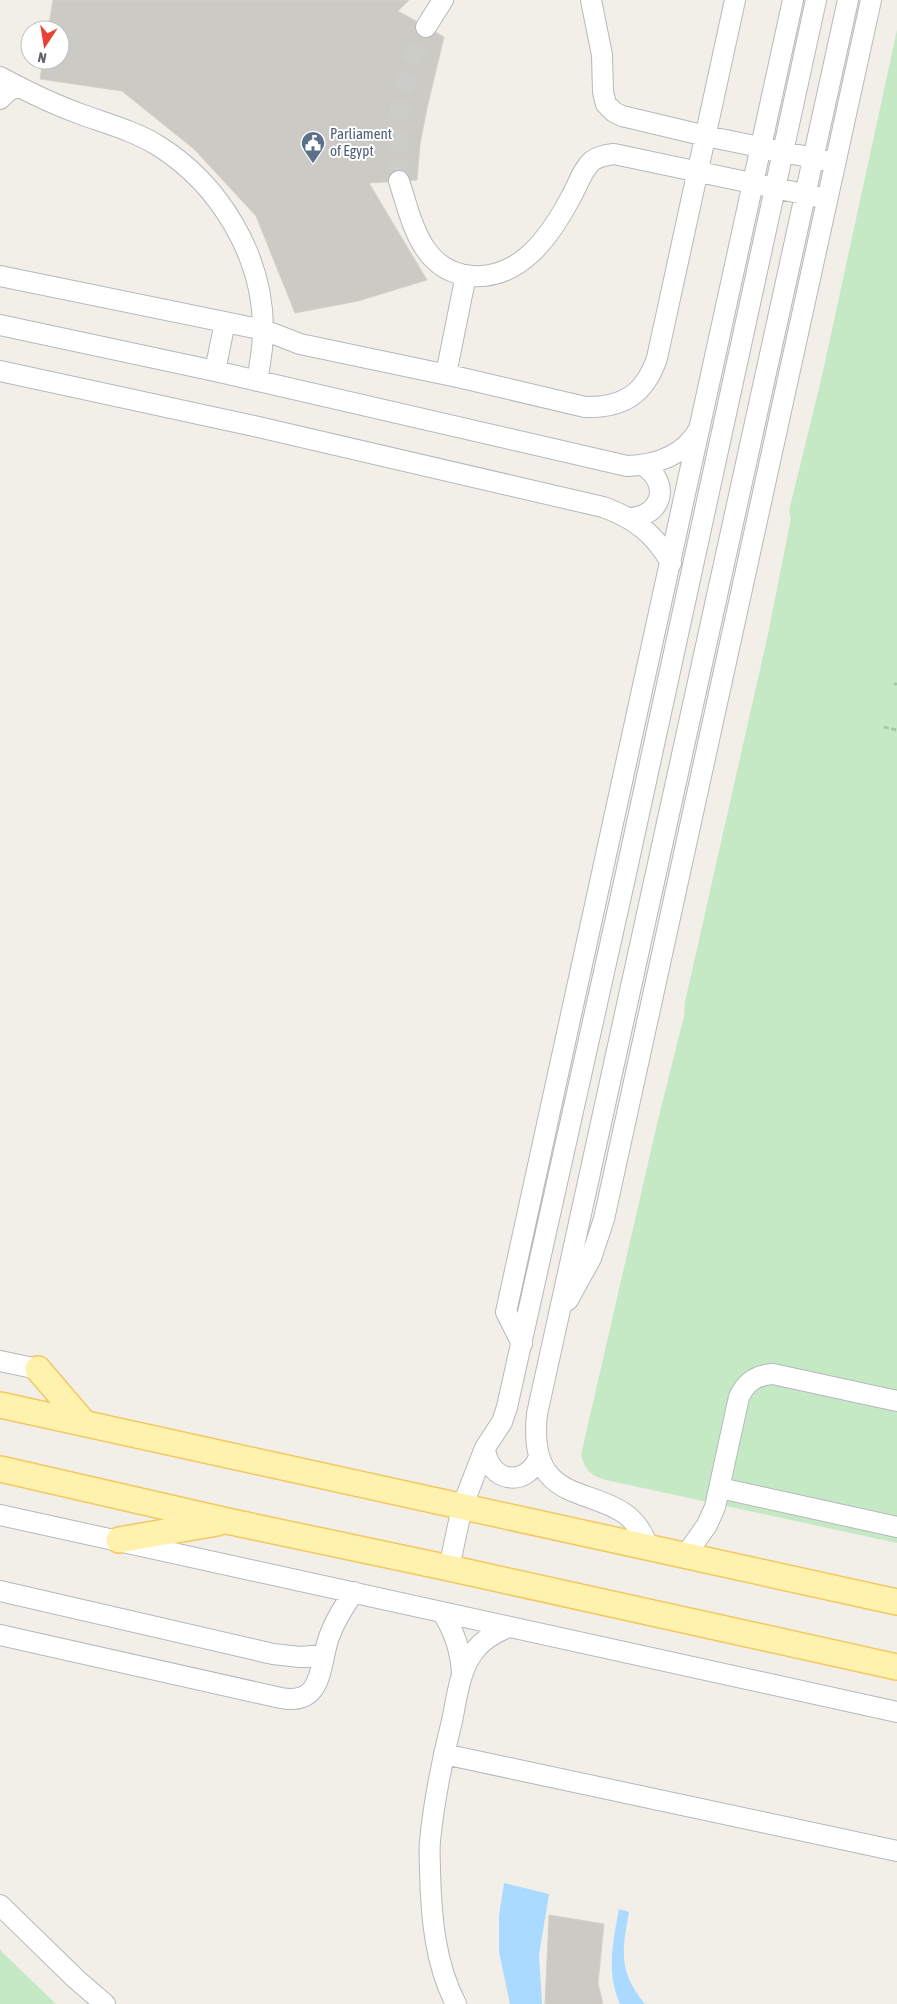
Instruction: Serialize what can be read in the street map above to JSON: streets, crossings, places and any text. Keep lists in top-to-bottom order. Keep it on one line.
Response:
{"places":{"public building":["Parliament of Egypt"]},"north":"bottom"}
